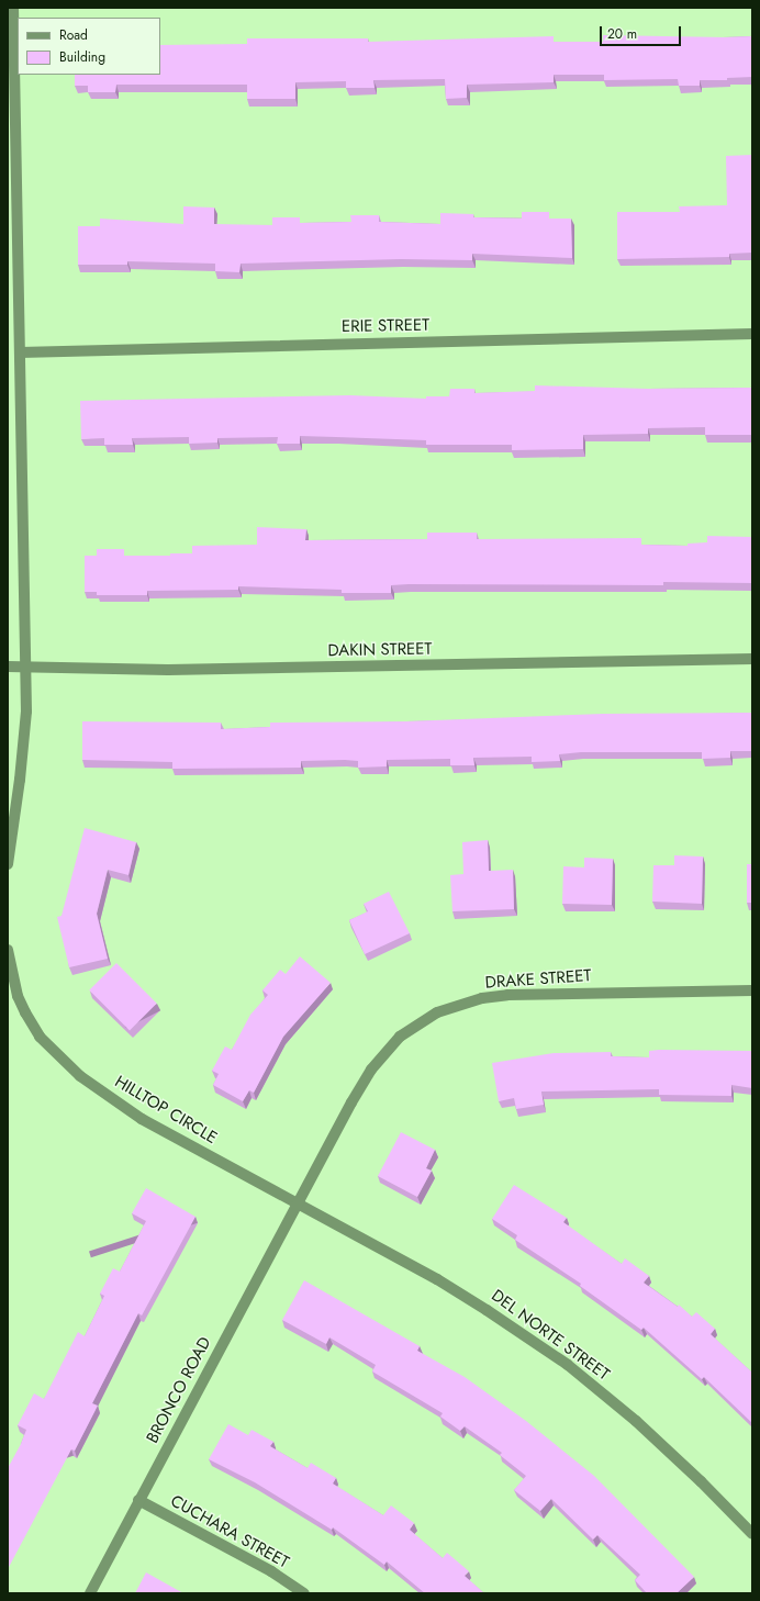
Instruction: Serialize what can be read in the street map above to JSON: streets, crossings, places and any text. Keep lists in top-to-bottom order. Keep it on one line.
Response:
{"streets":{"street":["ERIE STREET","DAKIN STREET","DRAKE STREET","HILLTOP CIRCLE","DEL NORTE STREET","BRONCO ROAD","CUCHARA STREET"]},"crossings":[["DRAKE STREET","HILLTOP CIRCLE"],["DRAKE STREET","DEL NORTE STREET"],["DRAKE STREET","BRONCO ROAD"],["HILLTOP CIRCLE","DEL NORTE STREET"],["HILLTOP CIRCLE","BRONCO ROAD"],["DEL NORTE STREET","BRONCO ROAD"],["BRONCO ROAD","CUCHARA STREET"]],"legend":["Road","Building"],"scale_bar":"20 m"}
